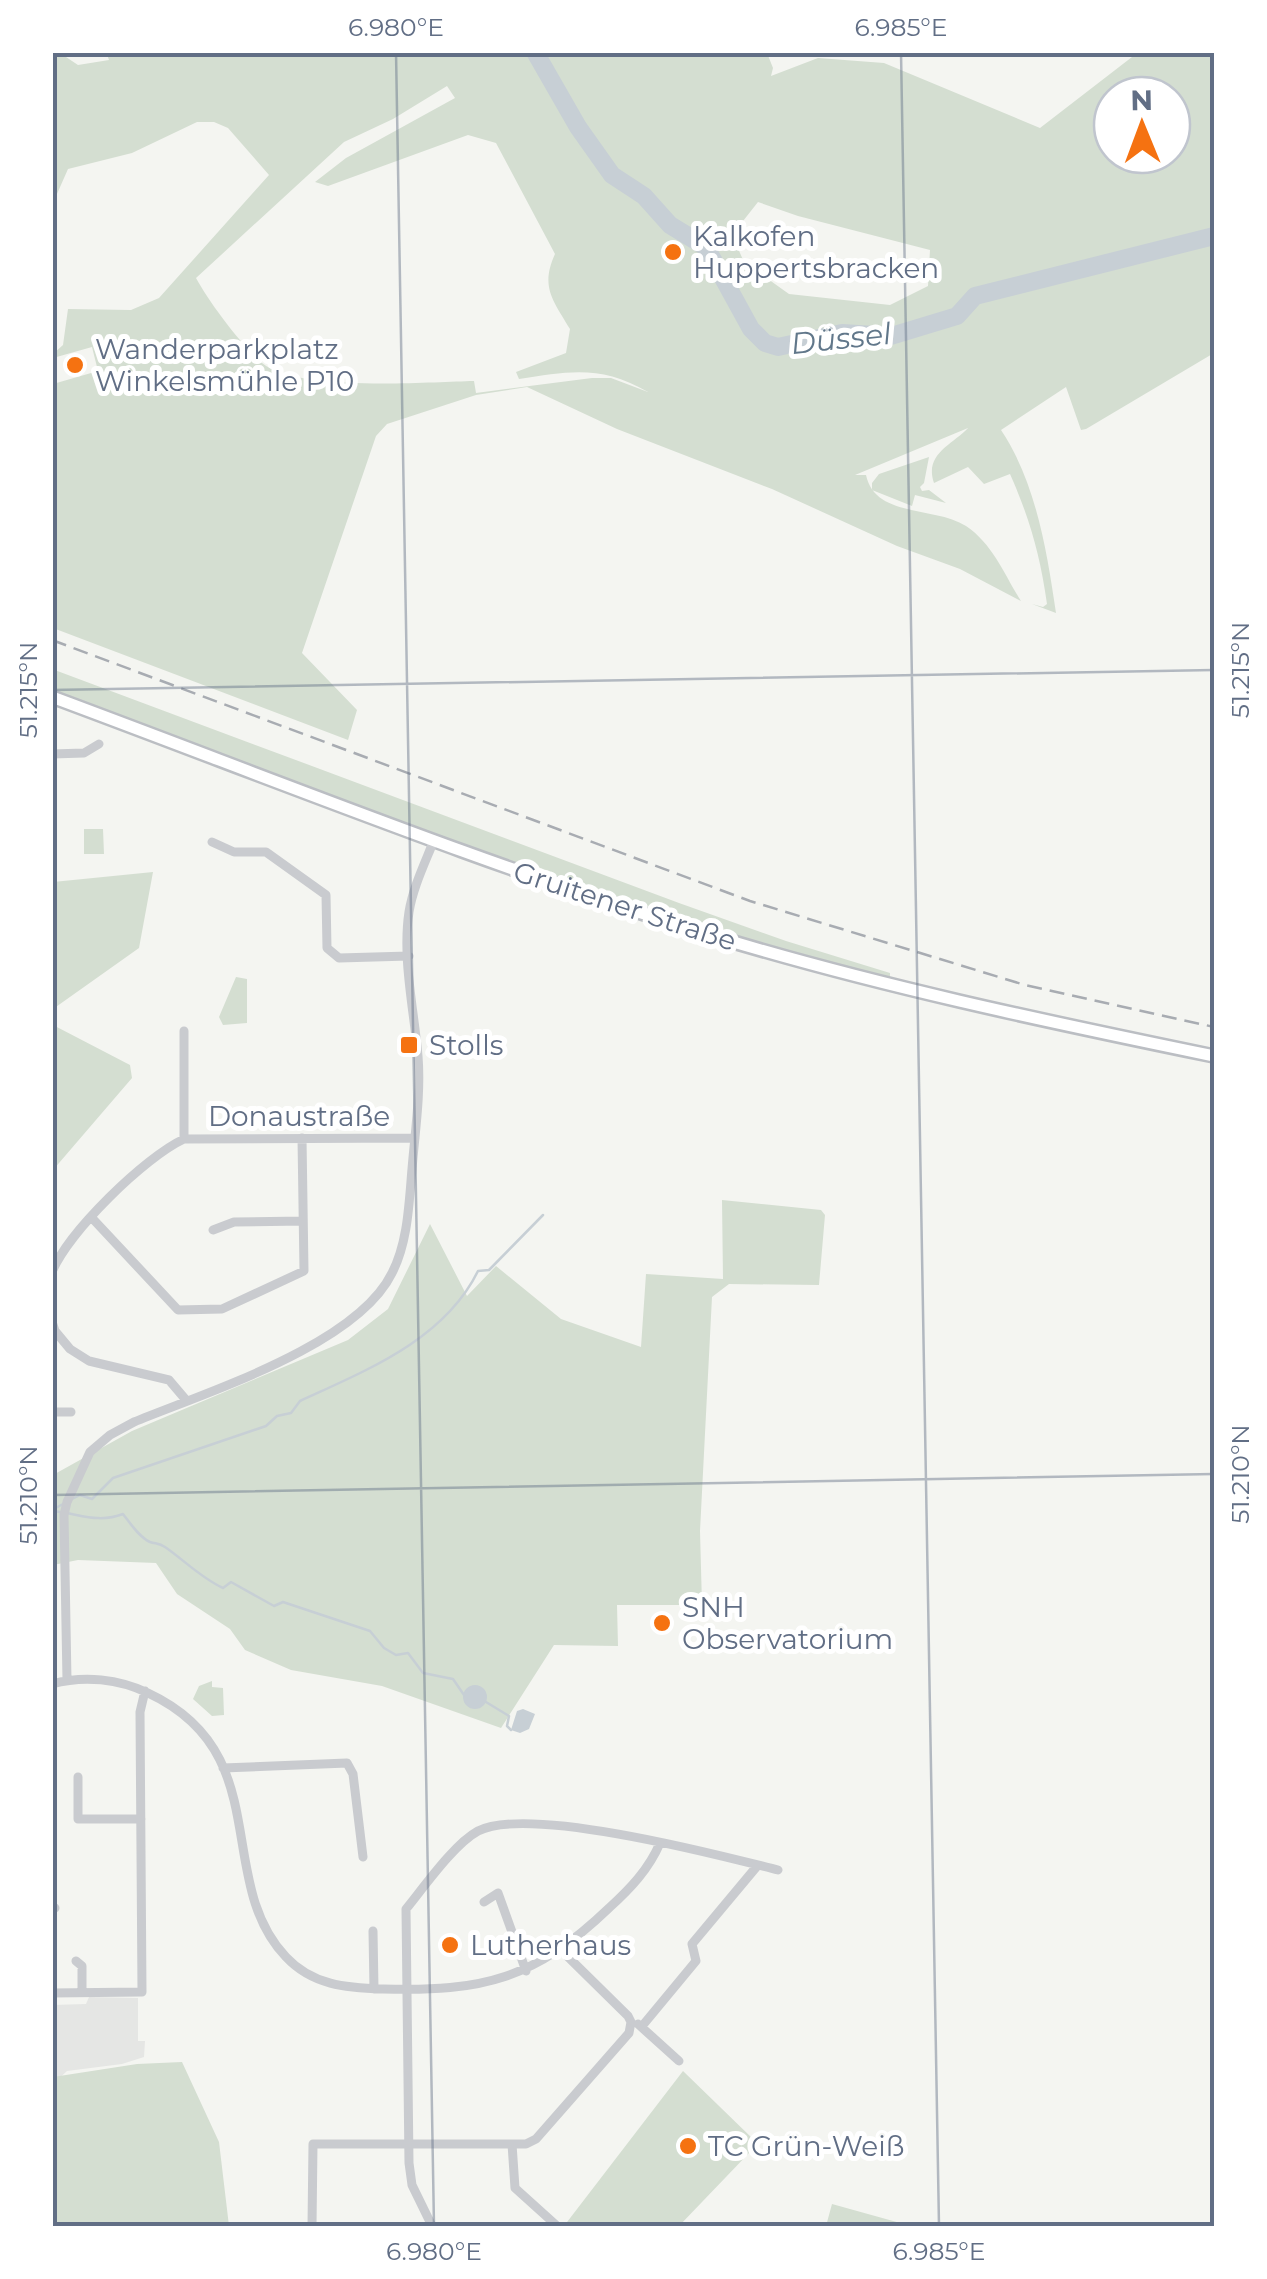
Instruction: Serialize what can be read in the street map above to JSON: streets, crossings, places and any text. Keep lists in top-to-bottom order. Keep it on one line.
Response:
{"streets":{"main road":["Gruitener Straße"],"street":["Donaustraße"]},"water":["Düssel"],"places":{"other":["Kalkofen Huppertsbracken","Wanderparkplatz Winkelsmühle P10","SNH Observatorium","Lutherhaus","TC Grün-Weiß"],"transit":["Stolls"]},"north":"top","coordinates":["6.980°E","6.985°E","51.215°N","51.210°N"]}
